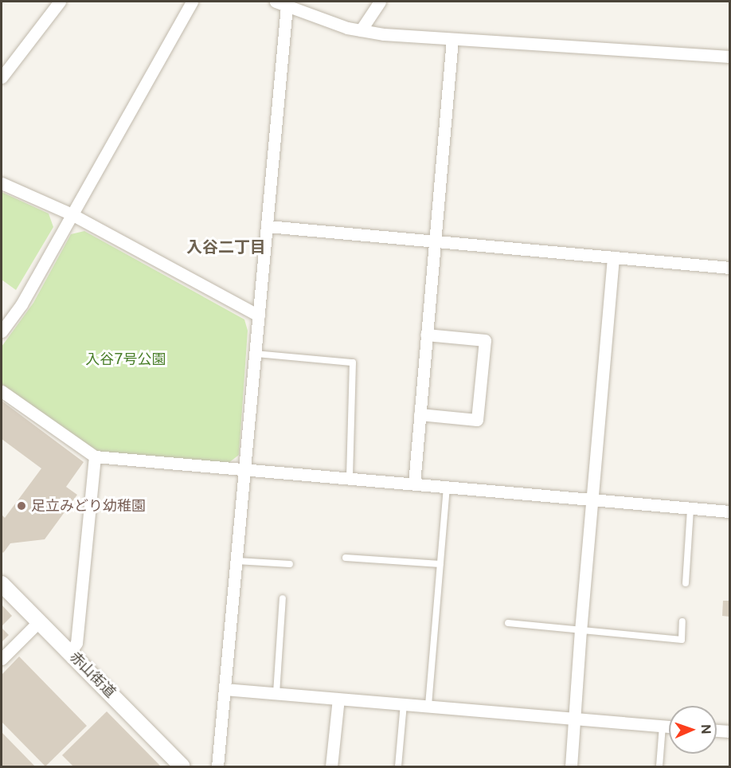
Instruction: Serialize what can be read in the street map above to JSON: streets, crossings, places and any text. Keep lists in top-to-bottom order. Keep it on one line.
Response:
{"streets":{"street":["赤山街道"]},"districts":["入谷二丁目"],"parks":["入谷7号公園"],"places":["足立みどり幼稚園"],"north":"right"}
